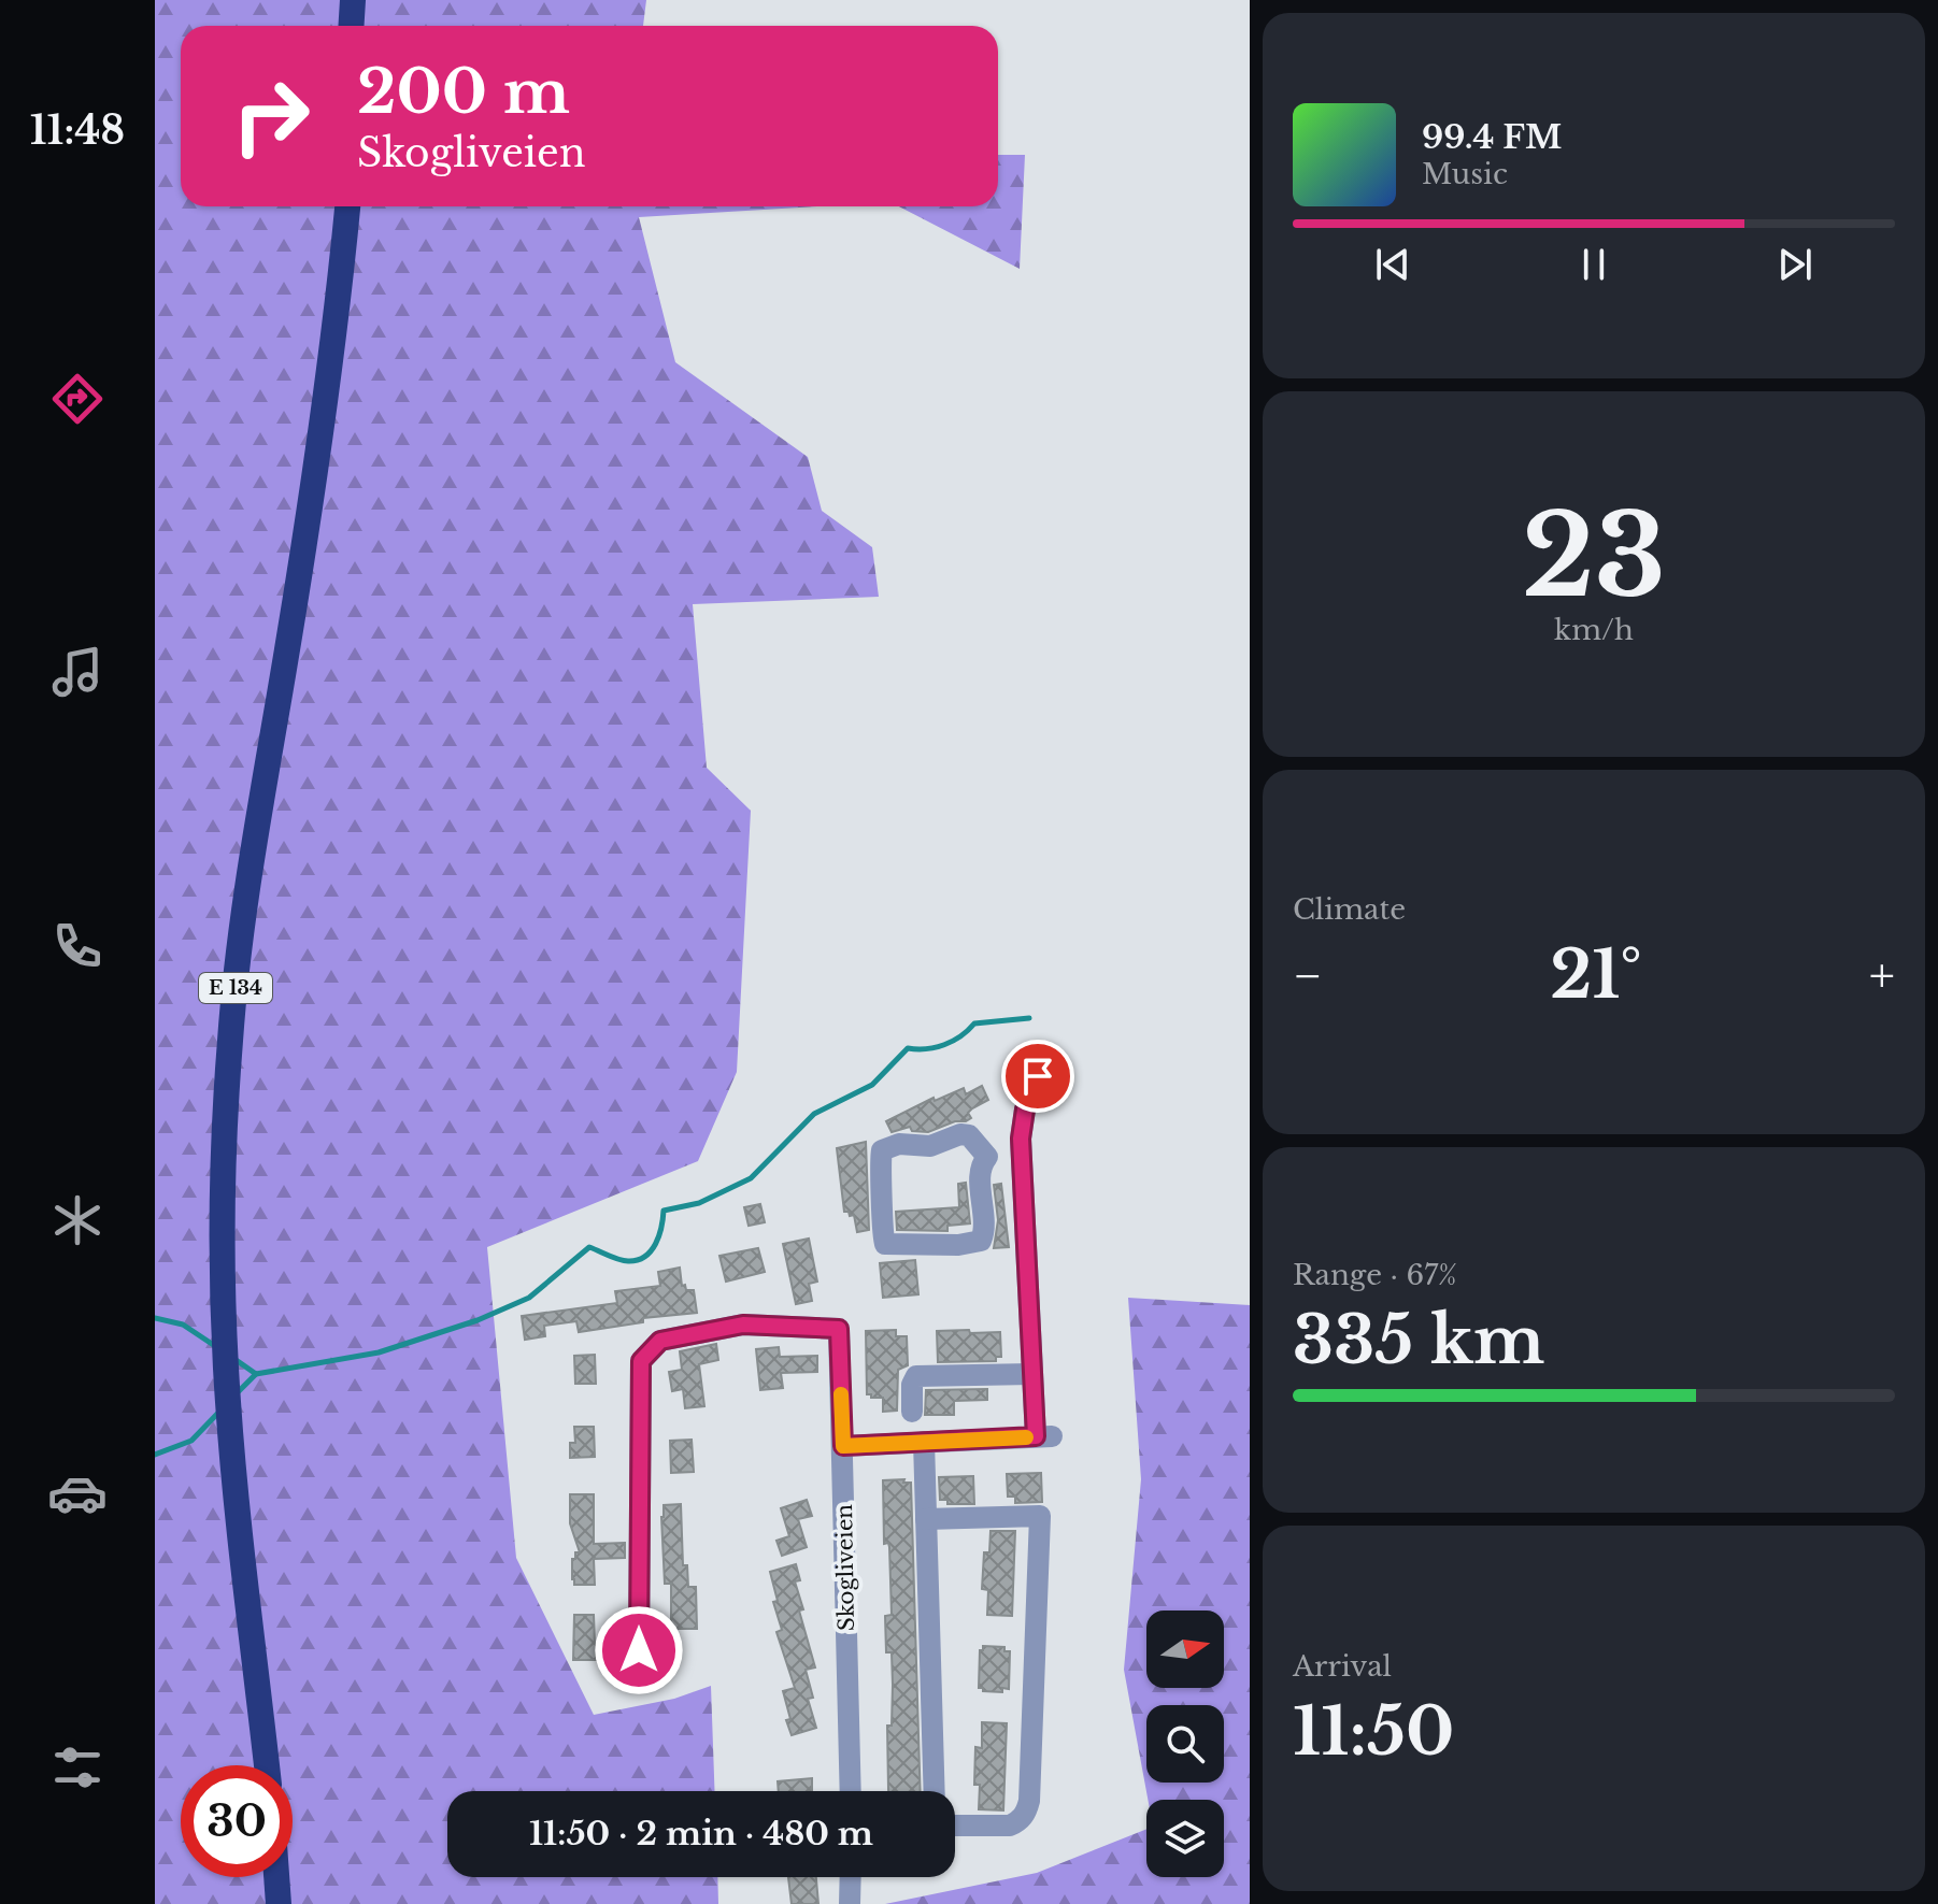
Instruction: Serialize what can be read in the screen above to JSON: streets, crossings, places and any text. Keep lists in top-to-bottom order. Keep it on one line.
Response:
{"streets":{"highway":["E 134"],"street":["Skogliveien"]},"north":"right","page":{"tabs":"11:48","turn":["200 m","Skogliveien"],"song":["99.4 FM","Music"],"tile":[["23","km/h"],"Climate",["Range · 67%","335 km"],["Arrival","11:50"]],"heat":["−","21°","+"],"limit":"30","trip":"11:50 · 2 min · 480 m"}}
